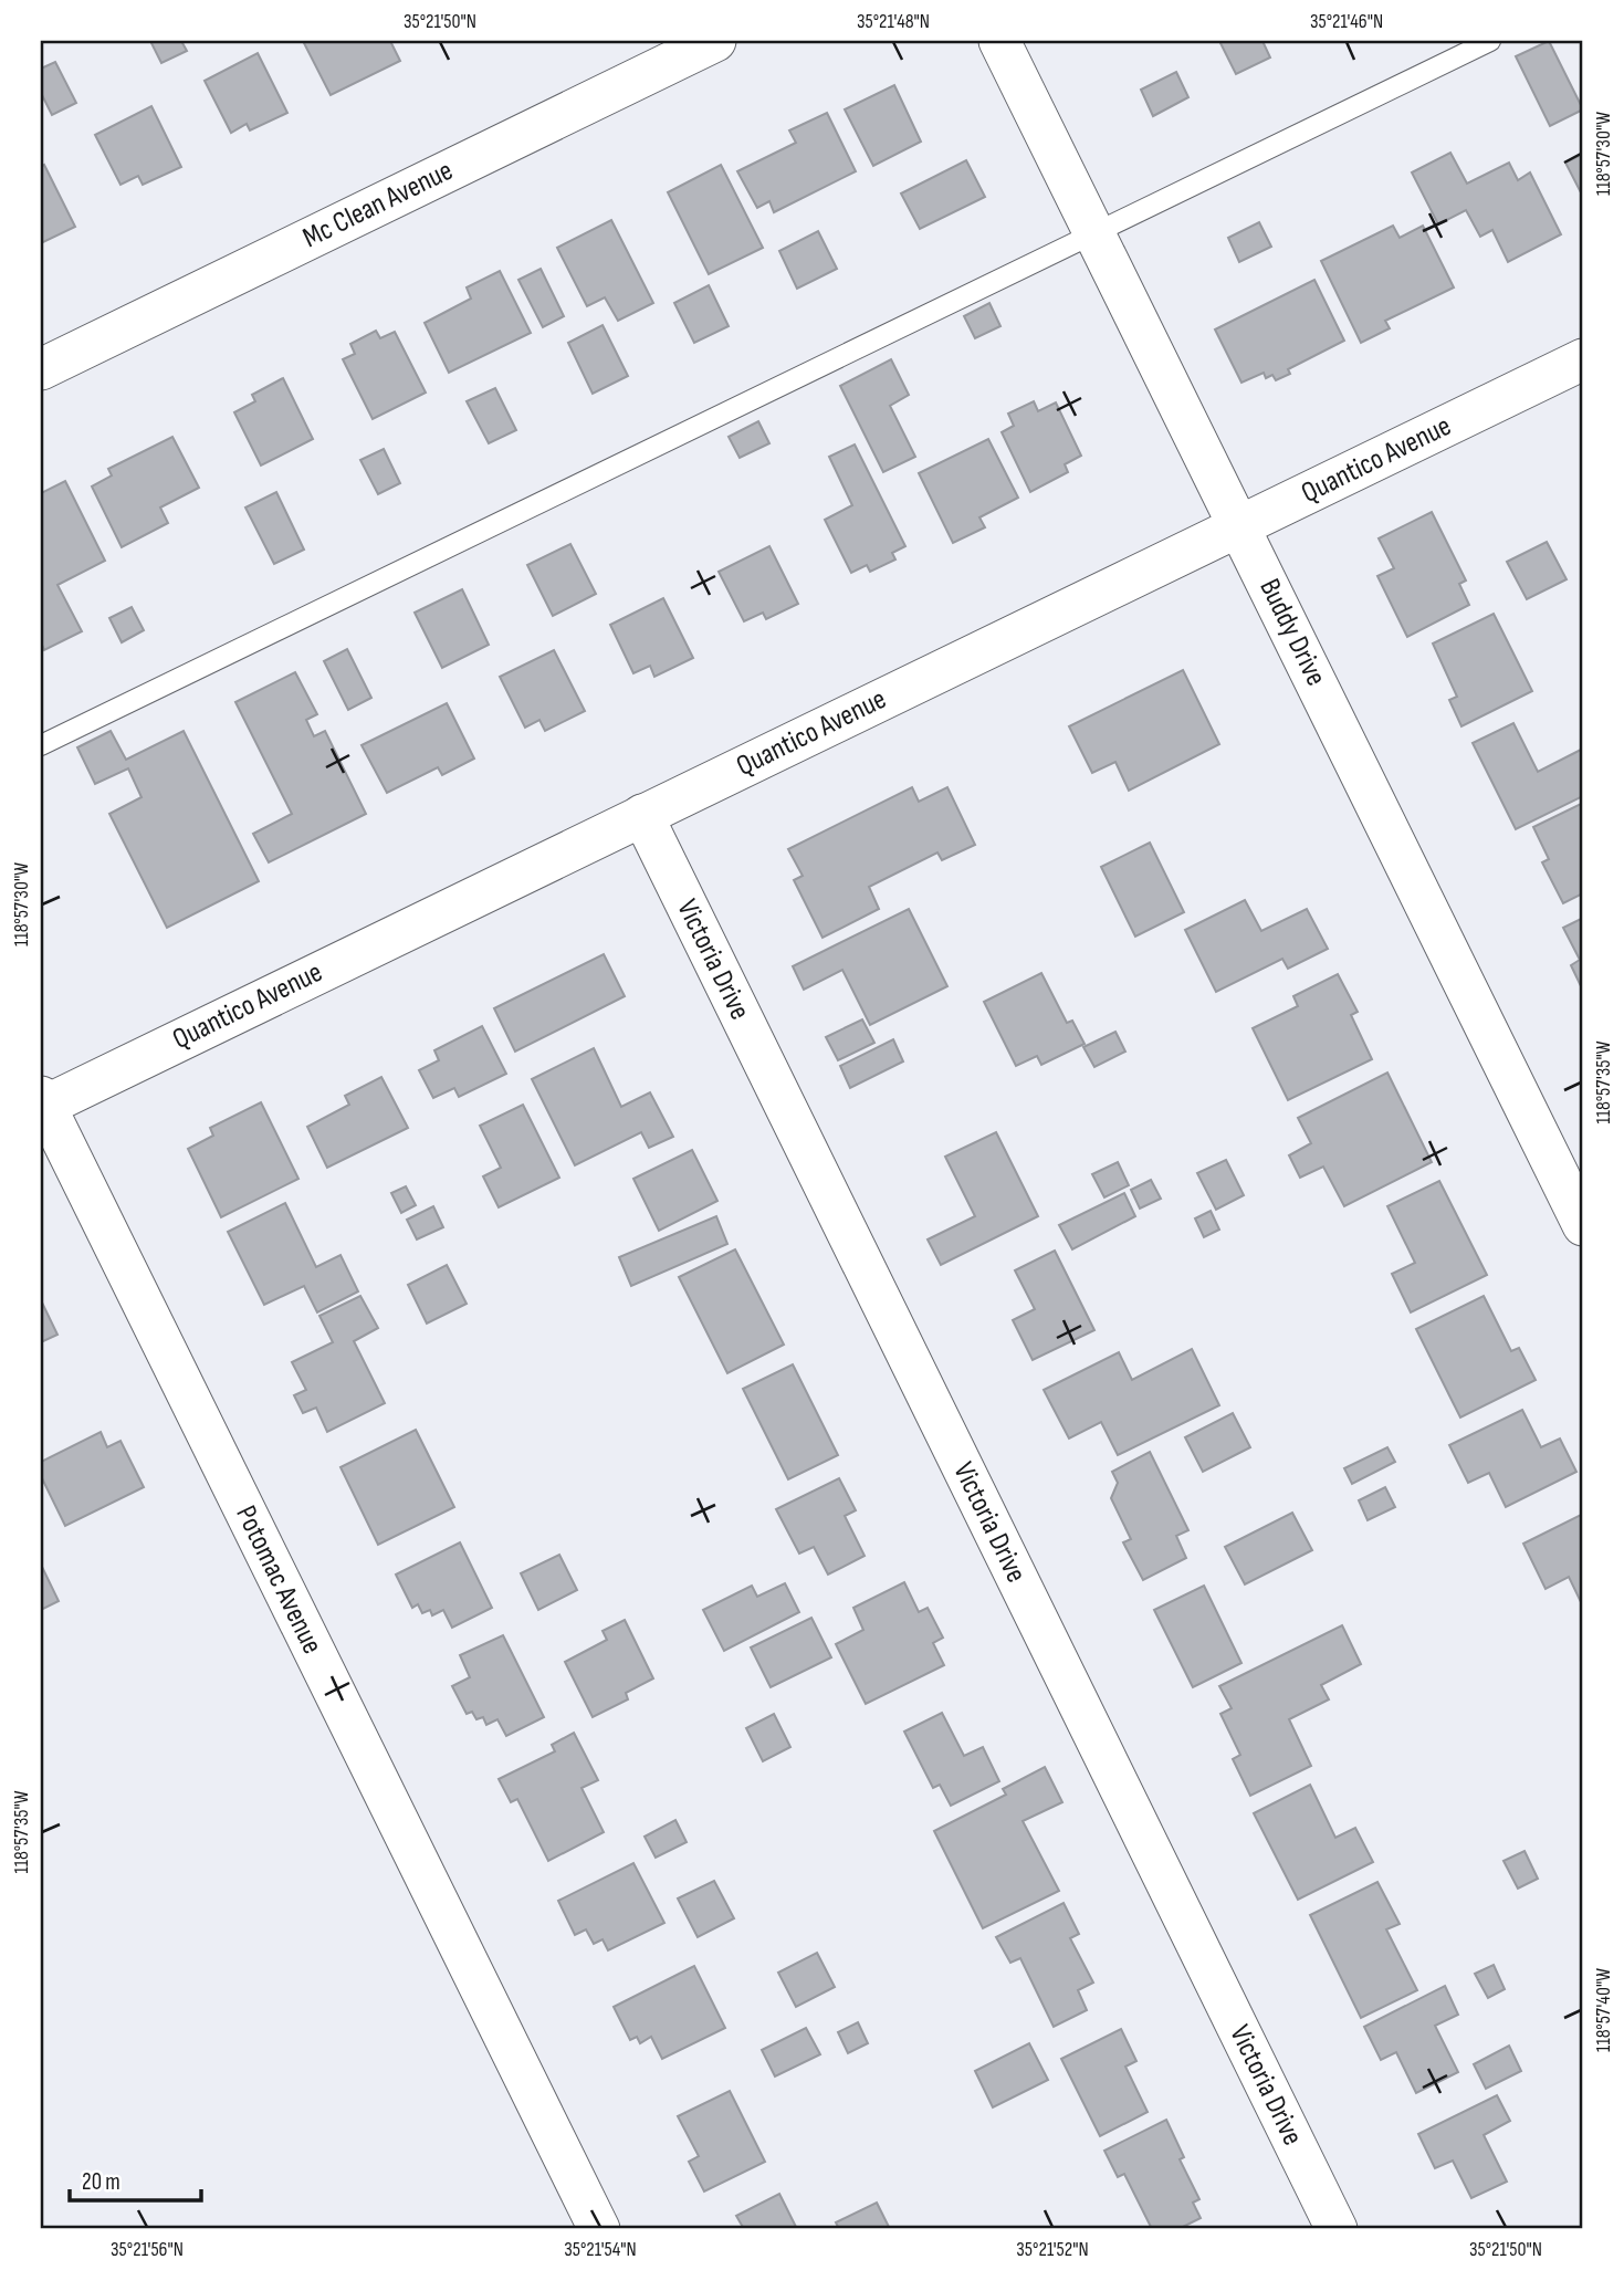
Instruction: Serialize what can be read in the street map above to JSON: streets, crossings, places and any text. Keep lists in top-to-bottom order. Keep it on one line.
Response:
{"streets":{"street":["Mc Clean Avenue","Quantico Avenue","Buddy Drive","Victoria Drive","Potomac Avenue"]},"crossings":[["Quantico Avenue","Buddy Drive"],["Quantico Avenue","Victoria Drive"],["Quantico Avenue","Potomac Avenue"]],"scale_bar":"20 m","coordinates":["35°21'50\"N","35°21'48\"N","35°21'46\"N","118°57'30\"W","118°57'35\"W","118°57'40\"W","35°21'56\"N","35°21'54\"N","35°21'52\"N"]}
